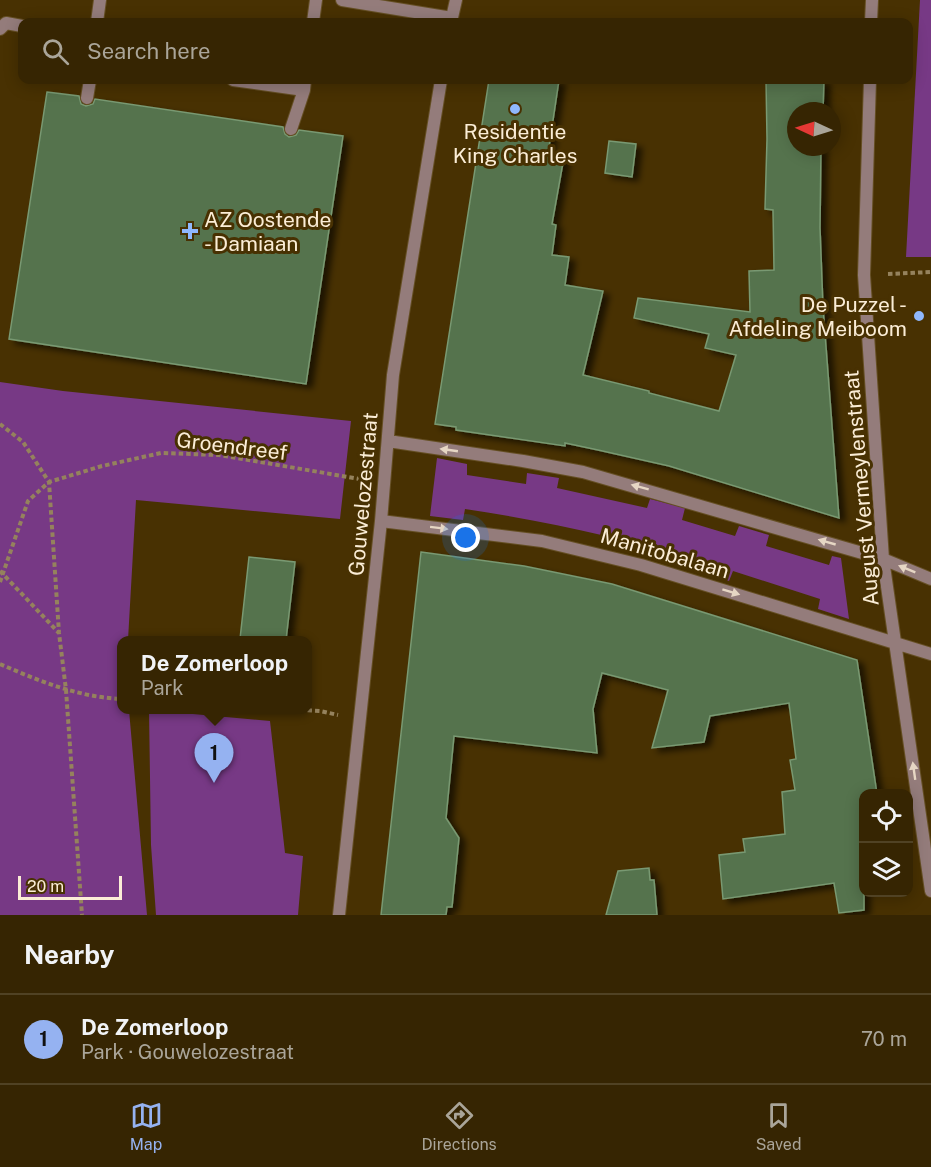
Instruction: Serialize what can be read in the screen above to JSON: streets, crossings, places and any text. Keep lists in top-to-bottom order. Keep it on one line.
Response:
{"streets":{"street":["August Vermeylenstraat","Gouwelozestraat","Manitobalaan"],"path":["Groendreef"]},"crossings":[["Groendreef","Gouwelozestraat"],["August Vermeylenstraat","Manitobalaan"],["Gouwelozestraat","Manitobalaan"]],"places":{"other":["Residentie King Charles","De Puzzel - Afdeling Meiboom"],"health":["AZ Oostende - Damiaan"]},"scale_bar":"20 m","north":"left","page":{"search":"Search here","popup":["De Zomerloop","Park"],"pins":"1","scale":"20 m","heading":"Nearby","list":[{"mark":"1","name":"De Zomerloop","note":"Park · Gouwelozestraat","value":"70 m"}],"nav":["Map","Directions","Saved"]}}
